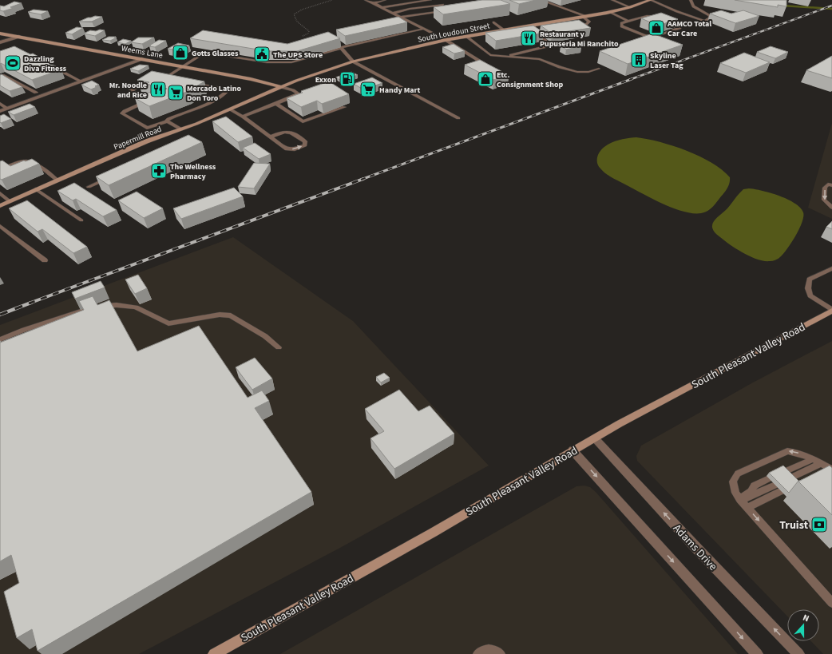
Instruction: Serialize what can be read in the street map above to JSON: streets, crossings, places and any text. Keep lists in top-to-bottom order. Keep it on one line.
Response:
{"streets":{"main road":["South Loudoun Street","Weems Lane","Papermill Road","South Pleasant Valley Road"],"street":["Adams Drive"]},"crossings":[["South Loudoun Street","Weems Lane"],["South Loudoun Street","Papermill Road"],["Weems Lane","Papermill Road"],["South Pleasant Valley Road","Adams Drive"]],"places":{"shop":["AAMCO Total Car Care","Gotts Glasses","Etc. Consignment Shop"],"restaurant":["Restaurant y Pupuseria Mi Ranchito","Mr. Noodle and Rice"],"public building":["The UPS Store"],"building":["Skyline Laser Tag"],"sports":["Dazzling Diva Fitness"],"fuel station":["Exxon"],"supermarket":["Handy Mart","Mercado Latino Don Toro"],"pharmacy":["The Wellness Pharmacy"],"bank":["Truist"]},"north":"top"}
